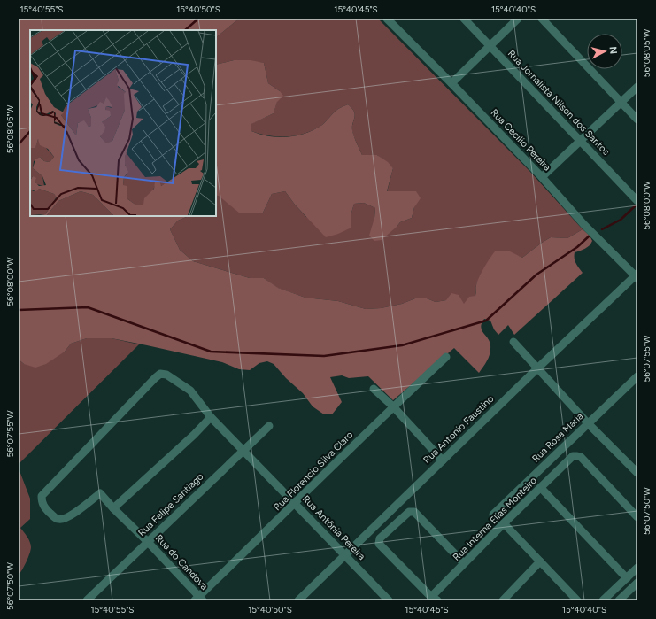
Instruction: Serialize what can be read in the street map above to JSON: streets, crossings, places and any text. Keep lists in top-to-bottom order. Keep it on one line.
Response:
{"streets":{"street":["Rua Jornalista Nilson dos Santos","Rua Cecilio Pereira","Rua Antonio Faustino","Rua Rosa Maria","Rua Florencio Silva Claro","Rua Felipe Santiago","Rua Interna Elias Monteiro","Rua Antônia Pereira","Rua do Candova"]},"crossings":[["Rua Cecilio Pereira","Rua Antonio Faustino"],["Rua Antonio Faustino","Rua Antônia Pereira"],["Rua Florencio Silva Claro","Rua Antônia Pereira"],["Rua Florencio Silva Claro","Rua do Candova"],["Rua Felipe Santiago","Rua Antônia Pereira"],["Rua Felipe Santiago","Rua do Candova"],["Rua Antônia Pereira","Rua do Candova"]],"north":"right","coordinates":["15°40'55\"S","15°40'50\"S","15°40'45\"S","15°40'40\"S","56°08'05\"W","56°08'00\"W","56°07'55\"W","56°07'50\"W"]}
